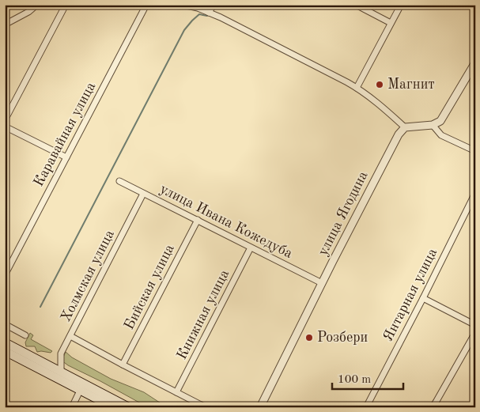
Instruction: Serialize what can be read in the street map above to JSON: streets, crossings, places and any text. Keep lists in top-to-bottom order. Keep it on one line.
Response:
{"streets":{"street":["Каравайная улица","улица Ягодина","улица Ивана Кожедуба","Холмская улица","Бийская улица","Янтарная улица","Книжная улица"]},"crossings":[["улица Ягодина","улица Ивана Кожедуба"],["улица Ивана Кожедуба","Холмская улица"],["улица Ивана Кожедуба","Бийская улица"],["улица Ивана Кожедуба","Книжная улица"]],"places":["Магнит","Розбери"],"scale_bar":"100 m"}
